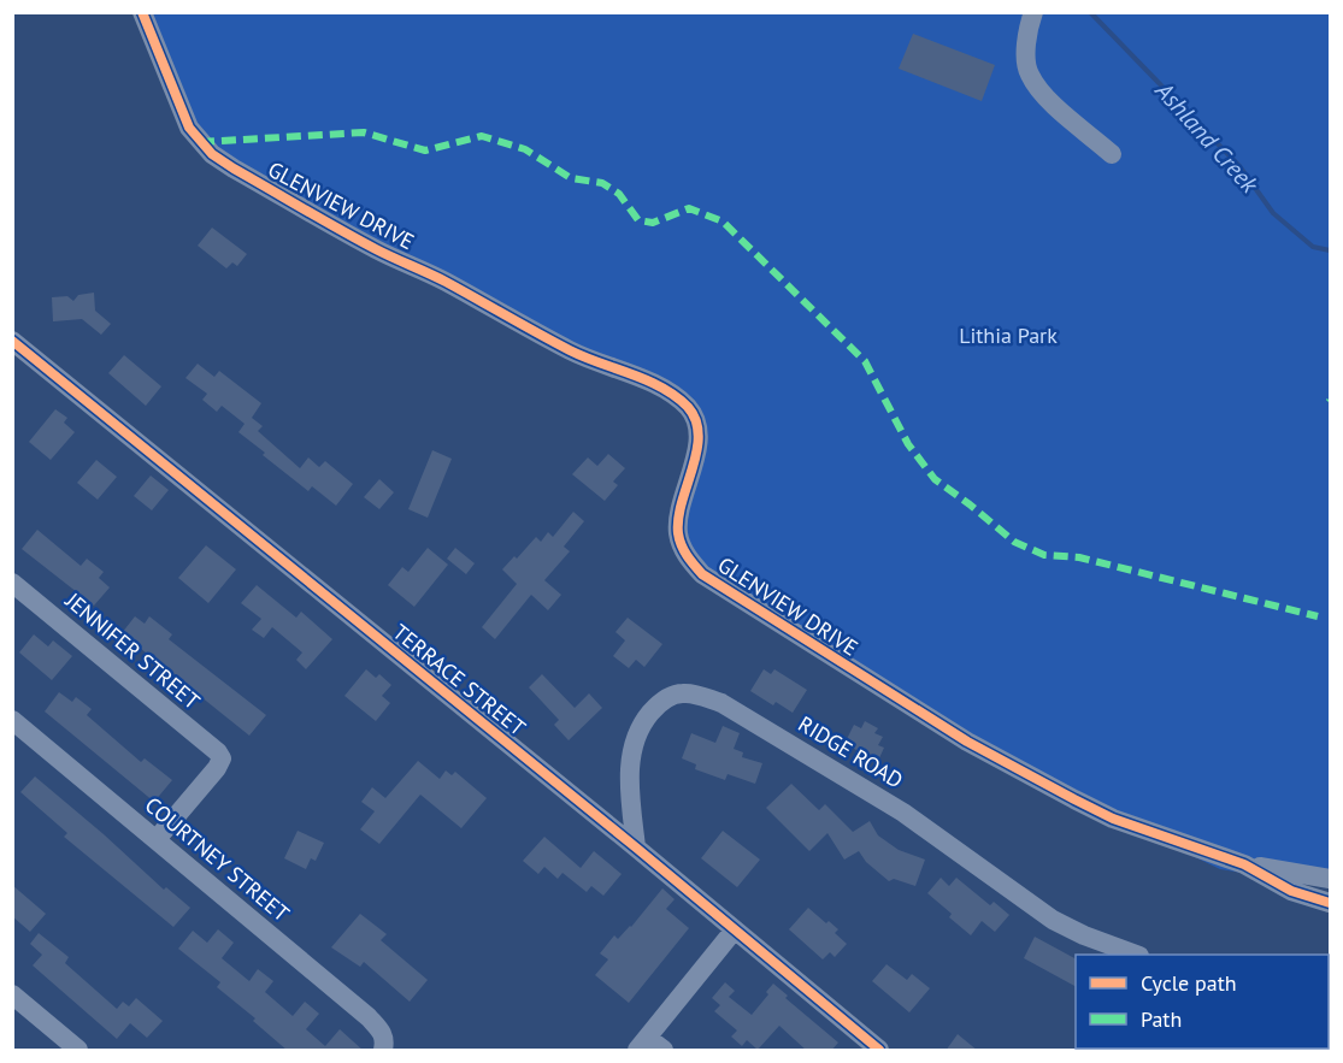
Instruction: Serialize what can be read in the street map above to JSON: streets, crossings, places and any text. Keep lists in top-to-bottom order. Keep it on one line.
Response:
{"streets":{"street":["GLENVIEW DRIVE","JENNIFER STREET","TERRACE STREET","RIDGE ROAD","COURTNEY STREET"]},"crossings":[["JENNIFER STREET","COURTNEY STREET"],["TERRACE STREET","RIDGE ROAD"]],"water":["Ashland Creek"],"parks":["Lithia Park"],"legend":["Cycle path","Path"]}
